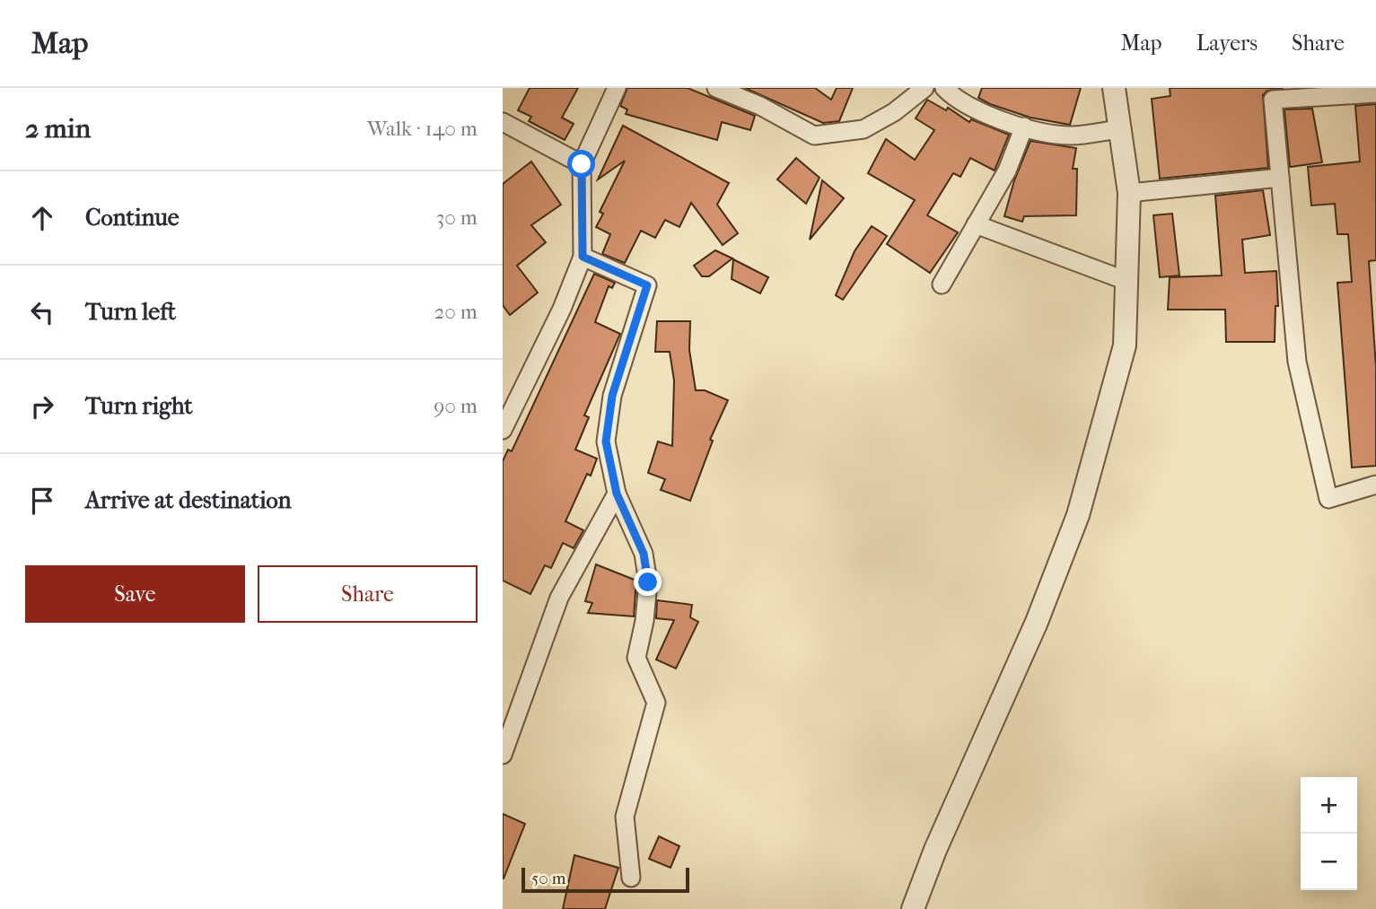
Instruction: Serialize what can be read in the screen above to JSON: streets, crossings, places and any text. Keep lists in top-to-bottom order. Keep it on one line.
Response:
{"scale_bar":"50 m","page":{"header":"Map","nav":["Map","Layers","Share"],"heading":["2 min","Walk · 140 m"],"list":[["Continue","30 m"],["Turn left","20 m"],["Turn right","90 m"],"Arrive at destination"],"buttons":["Save","Share"],"map_buttons":["+","−"],"scale":"50 m"}}
